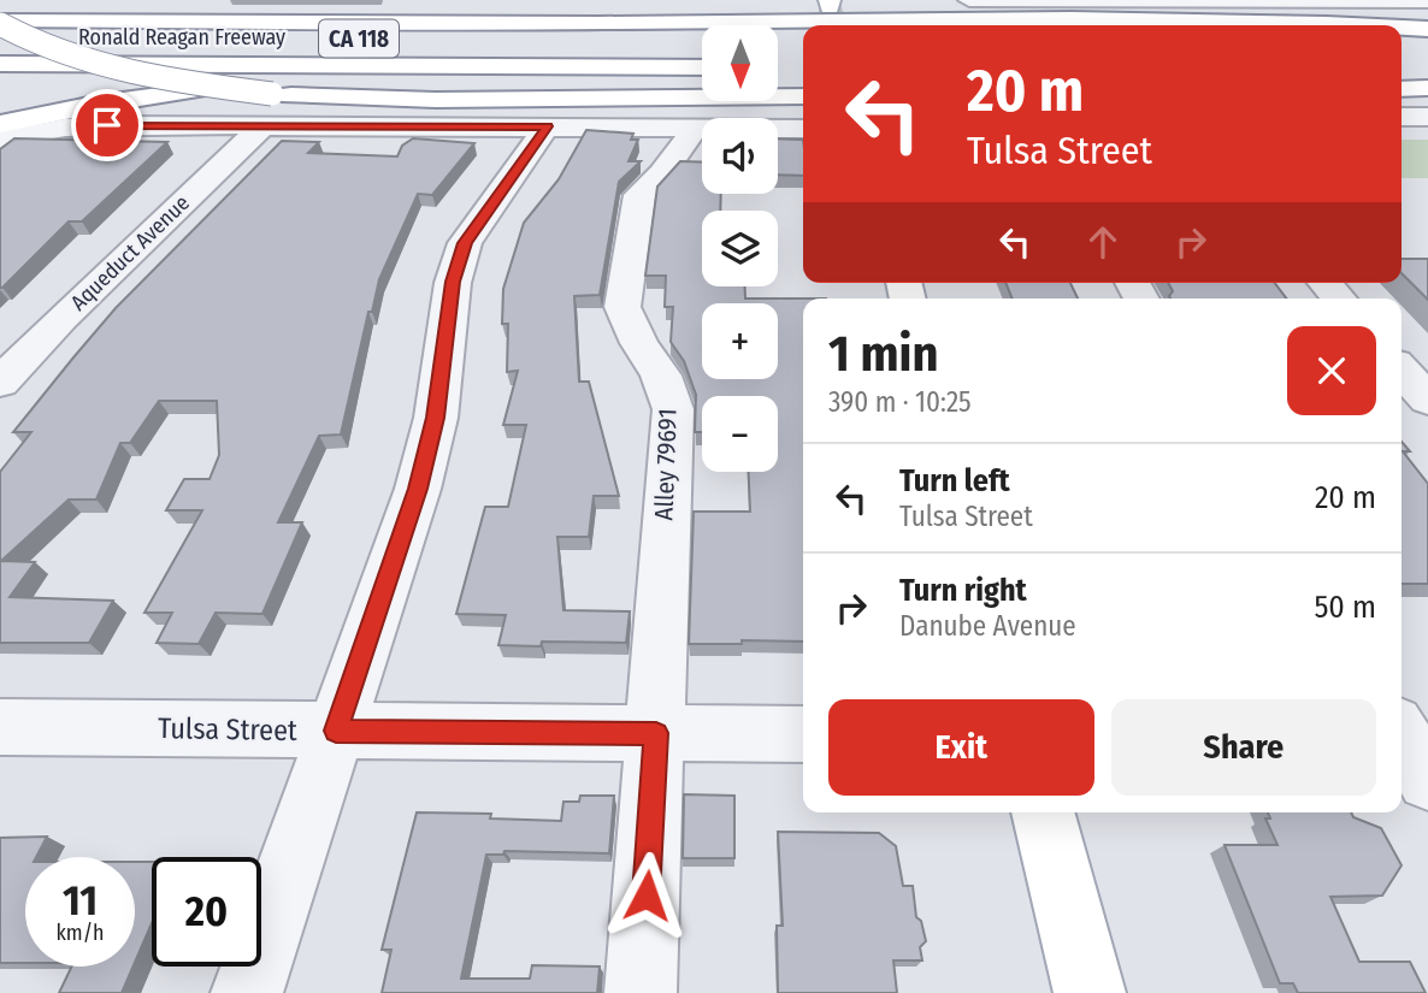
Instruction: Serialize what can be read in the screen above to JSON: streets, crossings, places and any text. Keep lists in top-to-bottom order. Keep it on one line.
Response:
{"streets":{"main road":["Ronald Reagan Freeway","CA 118"],"street":["Aqueduct Avenue","Alley 79691","Tulsa Street"]},"crossings":[["Alley 79691","Tulsa Street"]],"north":"bottom","page":{"map_buttons":["+","−"],"turn":["20 m","Tulsa Street"],"heading":["1 min","390 m · 10:25"],"list":[{"name":"Turn left","note":"Tulsa Street","value":"20 m"},{"name":"Turn right","note":"Danube Avenue","value":"50 m"}],"buttons":["Exit","Share"],"speed":"11 km/h","limit":"20"}}
